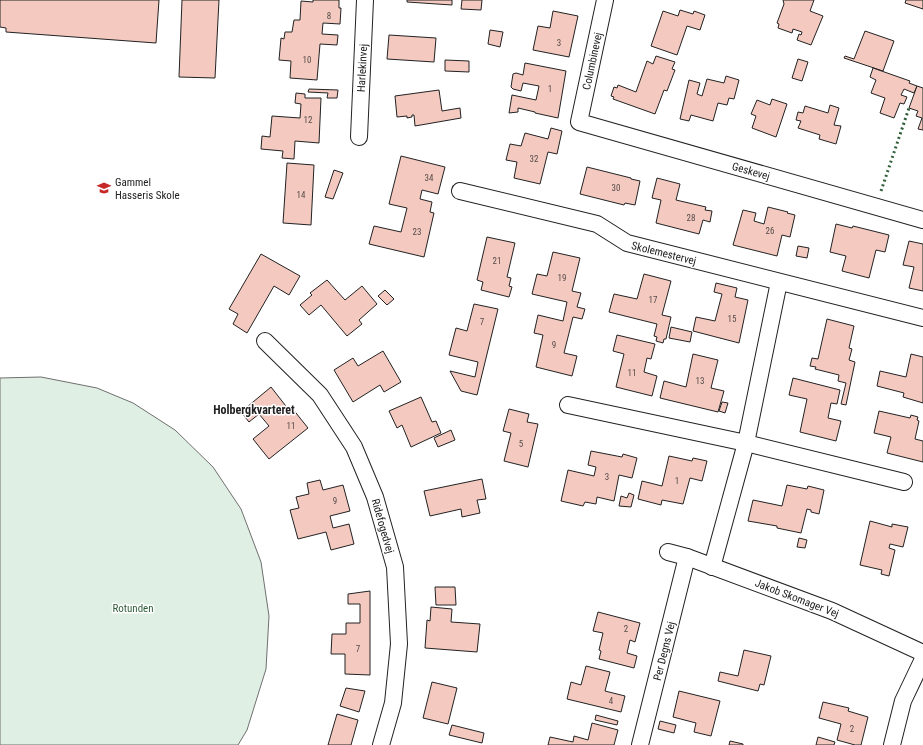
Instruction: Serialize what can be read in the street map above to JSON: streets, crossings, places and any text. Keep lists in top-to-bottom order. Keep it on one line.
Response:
{"streets":{"street":["Columbinevej","Harlekinvej","Geskevej","Skolemestervej","Ridefogedvej","Jakob Skomager Vej","Per Degns Vej"]},"crossings":[["Columbinevej","Geskevej"],["Jakob Skomager Vej","Per Degns Vej"]],"districts":["Holbergkvarteret"],"parks":["Rotunden"],"places":{"school or university":["Gammel Hasseris Skole"]},"house_numbers":["8","3","10","1","12","32","34","30","14","28","26","23","21","19","17","15","7","9","11","13","11","5","3","1","9","2","7","4","2"]}
